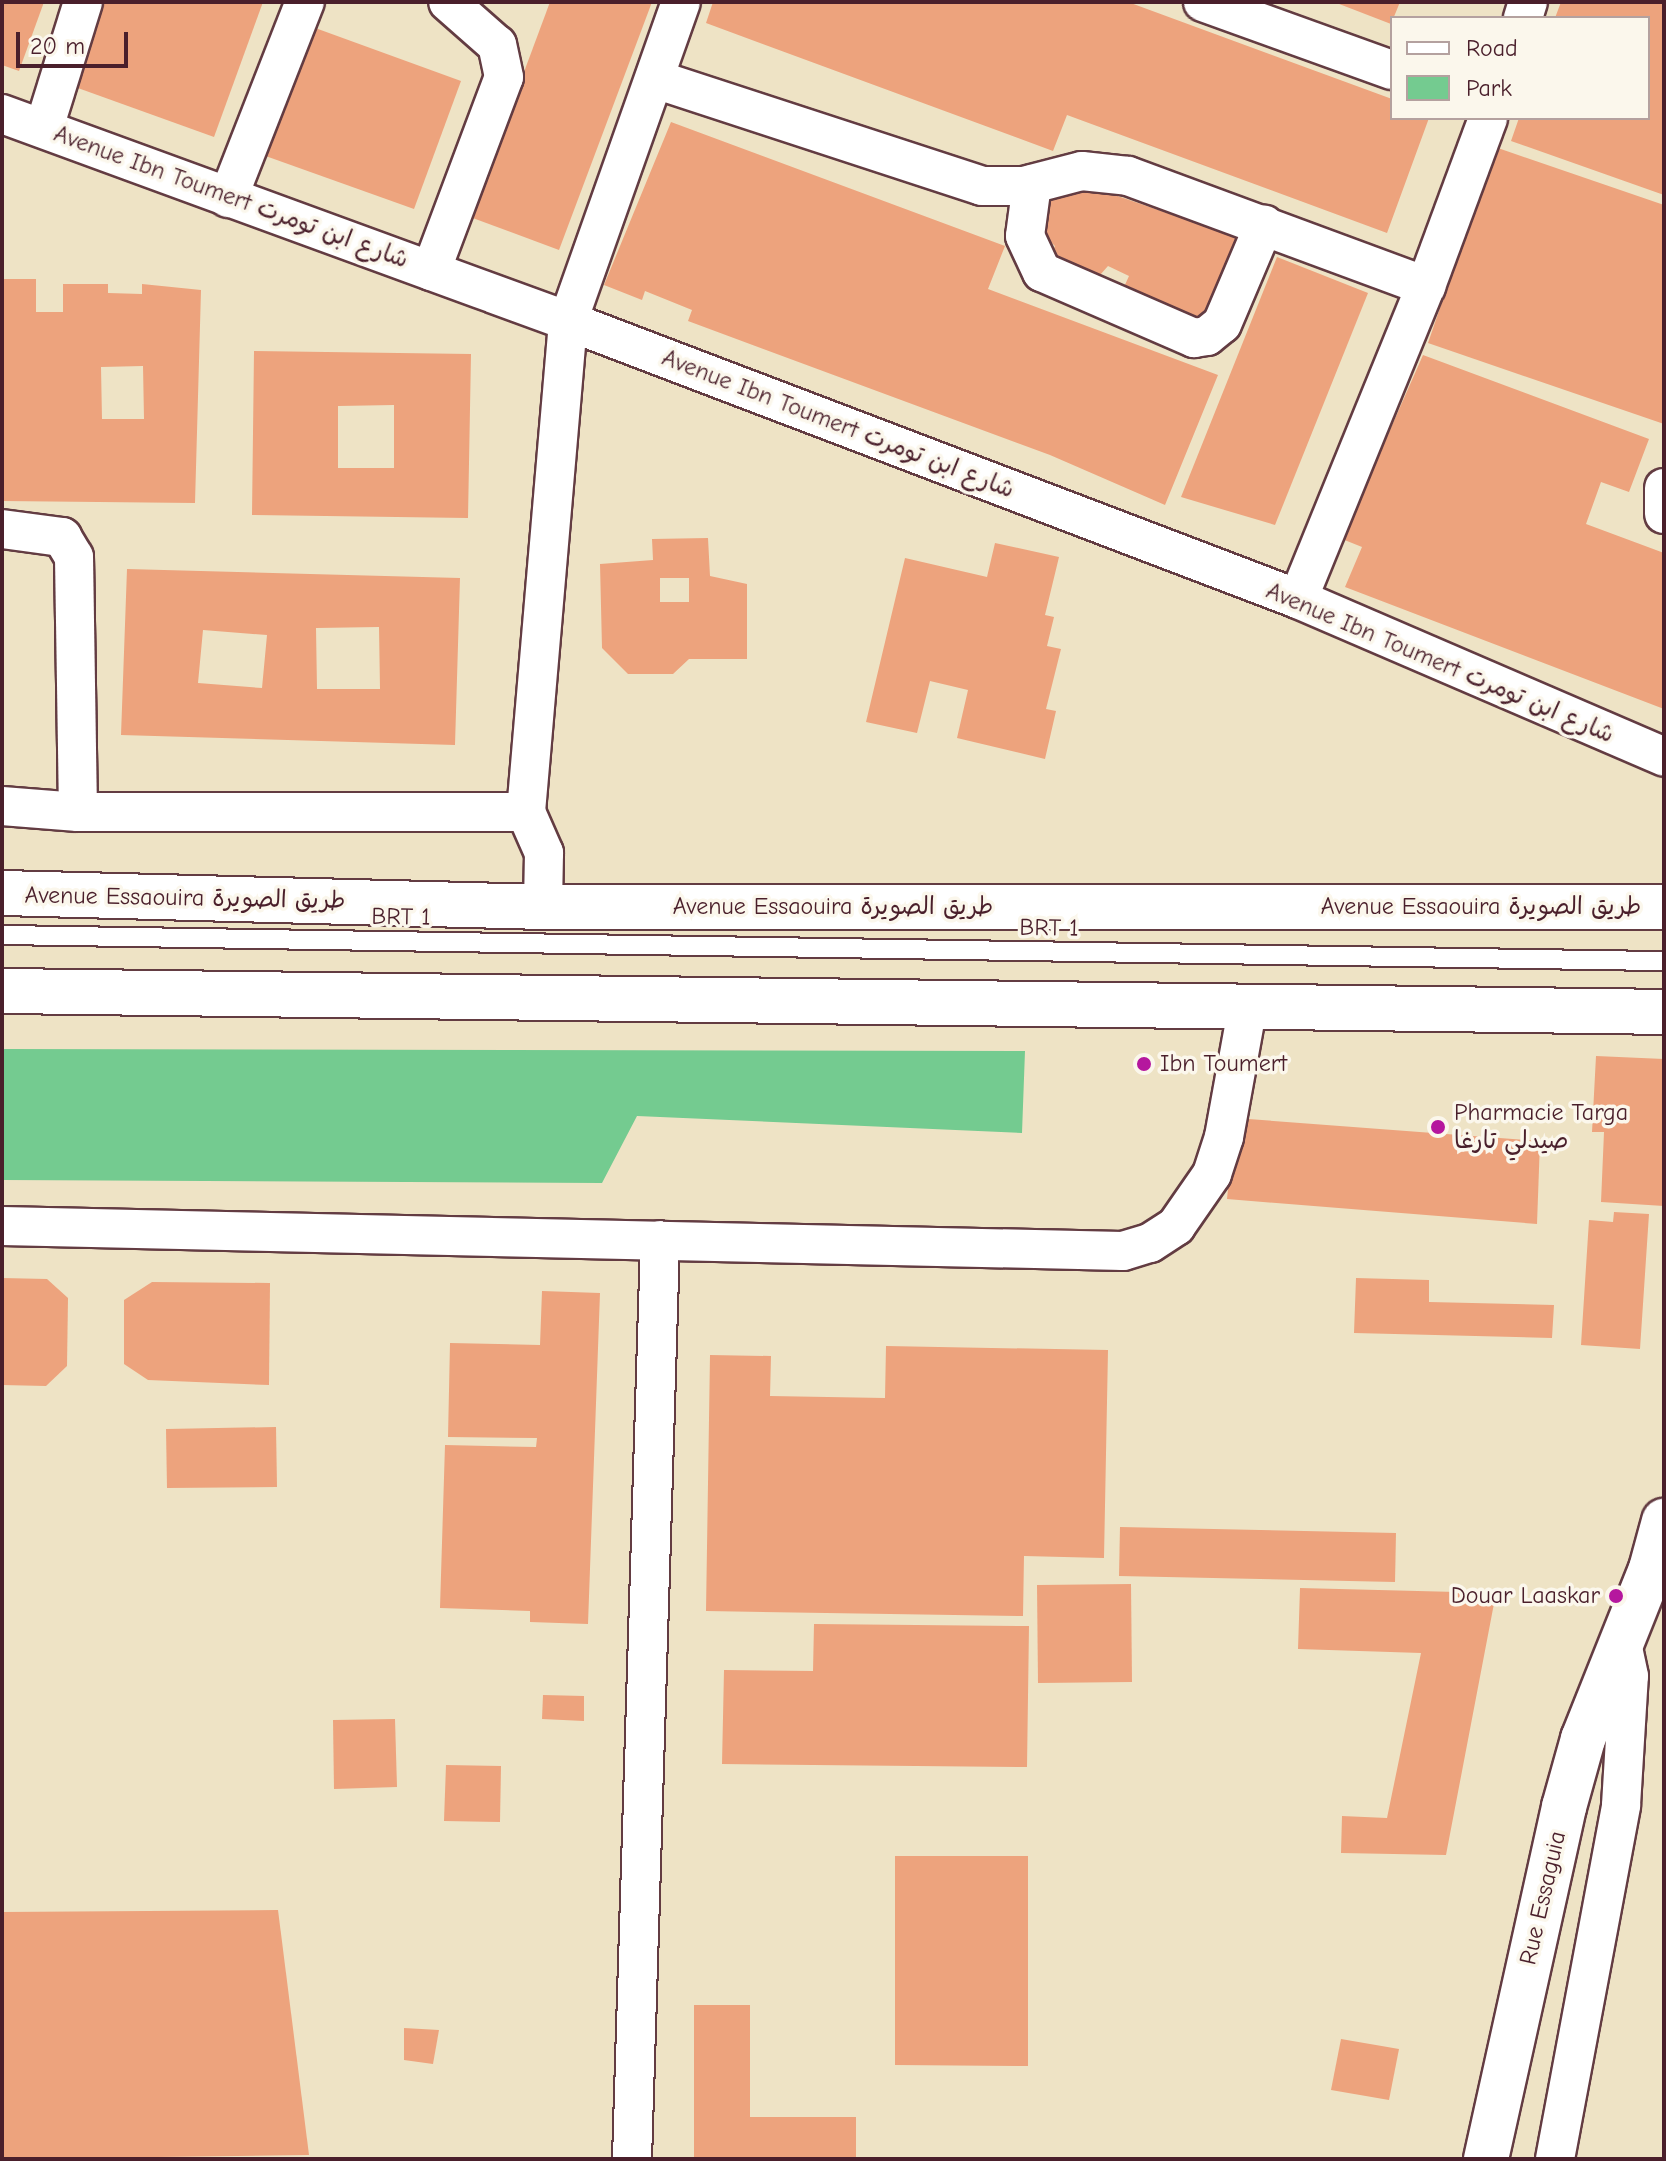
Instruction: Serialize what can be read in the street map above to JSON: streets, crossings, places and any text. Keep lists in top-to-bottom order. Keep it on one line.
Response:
{"streets":{"main road":["Avenue Essaouira طريق الصويرة","Rue Essaguia"],"street":["Avenue Ibn Toumert شارع ابن تومرت"],"lane":["BRT 1"]},"places":["Ibn Toumert","Pharmacie Targa صيدلي تارغا","Douar Laaskar"],"legend":["Road","Park"],"scale_bar":"20 m"}
